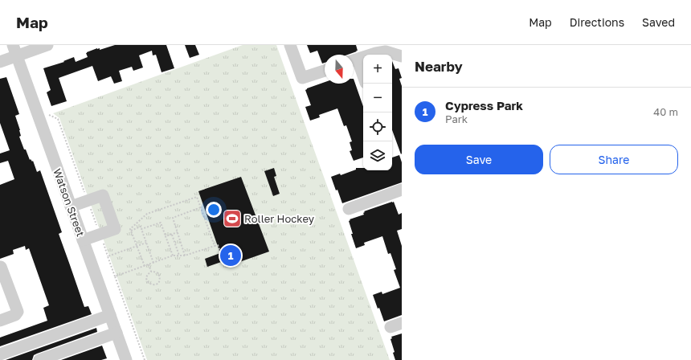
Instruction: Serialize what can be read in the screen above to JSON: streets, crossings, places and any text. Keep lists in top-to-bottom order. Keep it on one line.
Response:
{"streets":{"street":["Watson Street"]},"places":{"sports":["Roller Hockey"]},"north":"bottom","page":{"header":"Map","nav":["Map","Directions","Saved"],"heading":"Nearby","map_buttons":["+","−"],"list":[{"mark":"1","name":"Cypress Park","note":"Park","value":"40 m"}],"buttons":["Save","Share"],"pins":"1"}}
